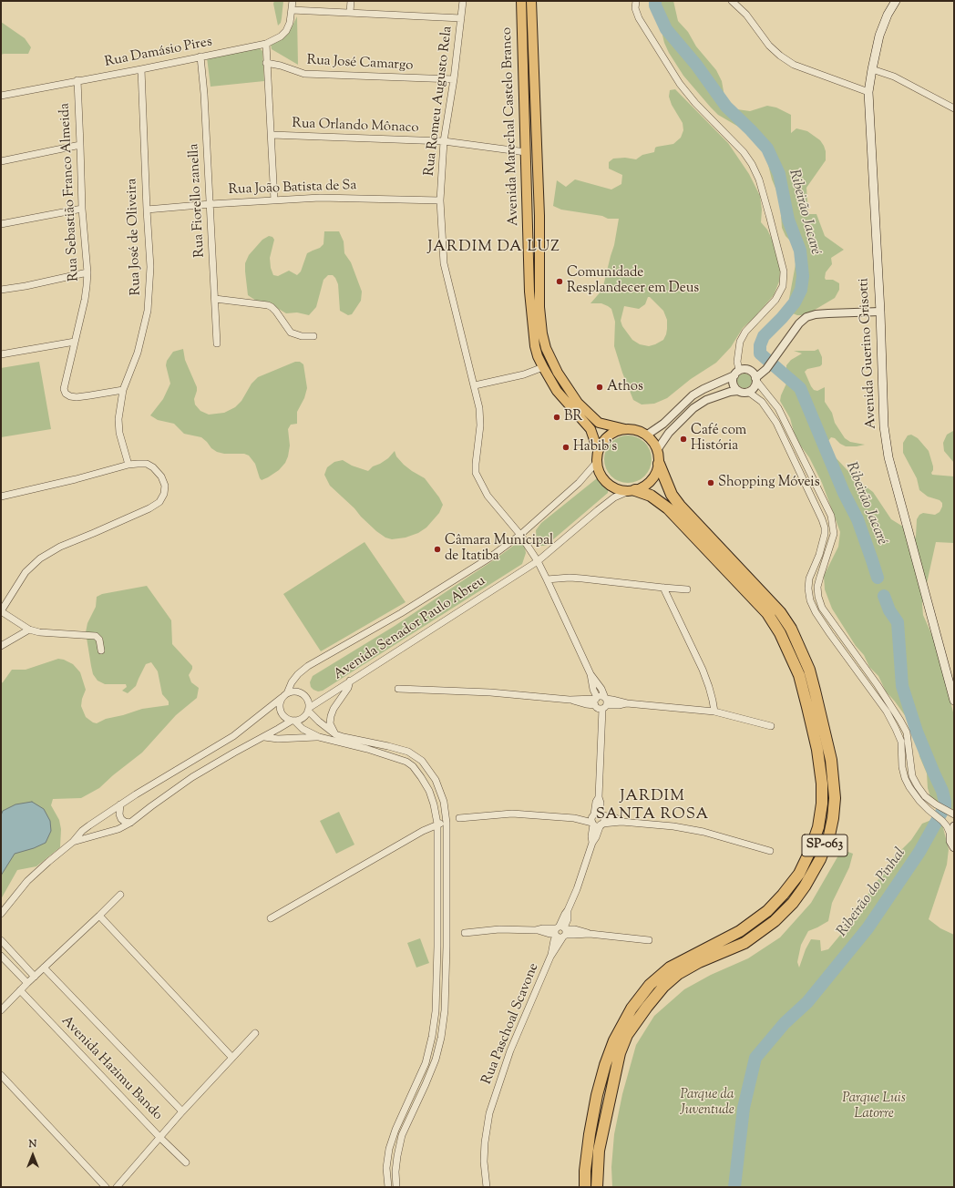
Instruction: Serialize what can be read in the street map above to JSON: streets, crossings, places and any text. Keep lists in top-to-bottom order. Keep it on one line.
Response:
{"streets":{"highway":["SP-063"],"main road":["Avenida Marechal Castelo Branco","Avenida Guerino Grisotti"],"street":["Rua Damásio Pires","Rua José Camargo","Rua Romeu Augusto Rela","Rua Orlando Mônaco","Rua João Batista de Sa","Rua Sebastião Franco Almeida","Rua Fiorello zanella","Rua José de Oliveira","Avenida Senador Paulo Abreu","Rua Paschoal Scavone","Avenida Hazimu Bando"]},"crossings":[["Rua Damásio Pires","Rua Sebastião Franco Almeida"],["Rua Damásio Pires","Rua Fiorello zanella"],["Rua Damásio Pires","Rua José de Oliveira"],["Rua José Camargo","Rua Romeu Augusto Rela"],["Rua Romeu Augusto Rela","Rua Orlando Mônaco"],["Rua Romeu Augusto Rela","Rua João Batista de Sa"],["Rua Orlando Mônaco","Avenida Marechal Castelo Branco"],["Avenida Marechal Castelo Branco","Avenida Senador Paulo Abreu"],["Avenida Marechal Castelo Branco","SP-063"],["Rua João Batista de Sa","Rua Fiorello zanella"],["Rua João Batista de Sa","Rua José de Oliveira"],["Rua Sebastião Franco Almeida","Rua José de Oliveira"],["Avenida Senador Paulo Abreu","SP-063"]],"districts":["JARDIM DA LUZ","JARDIM SANTA ROSA"],"water":["Ribeirão Jacaré","Ribeirão do Pinhal"],"parks":["Parque da Juventude","Parque Luis Latorre"],"places":["Comunidade Resplandecer em Deus","Athos","BR","Café com História","Habib's","Shopping Móveis","Câmara Municipal de Itatiba"],"north":"top"}
